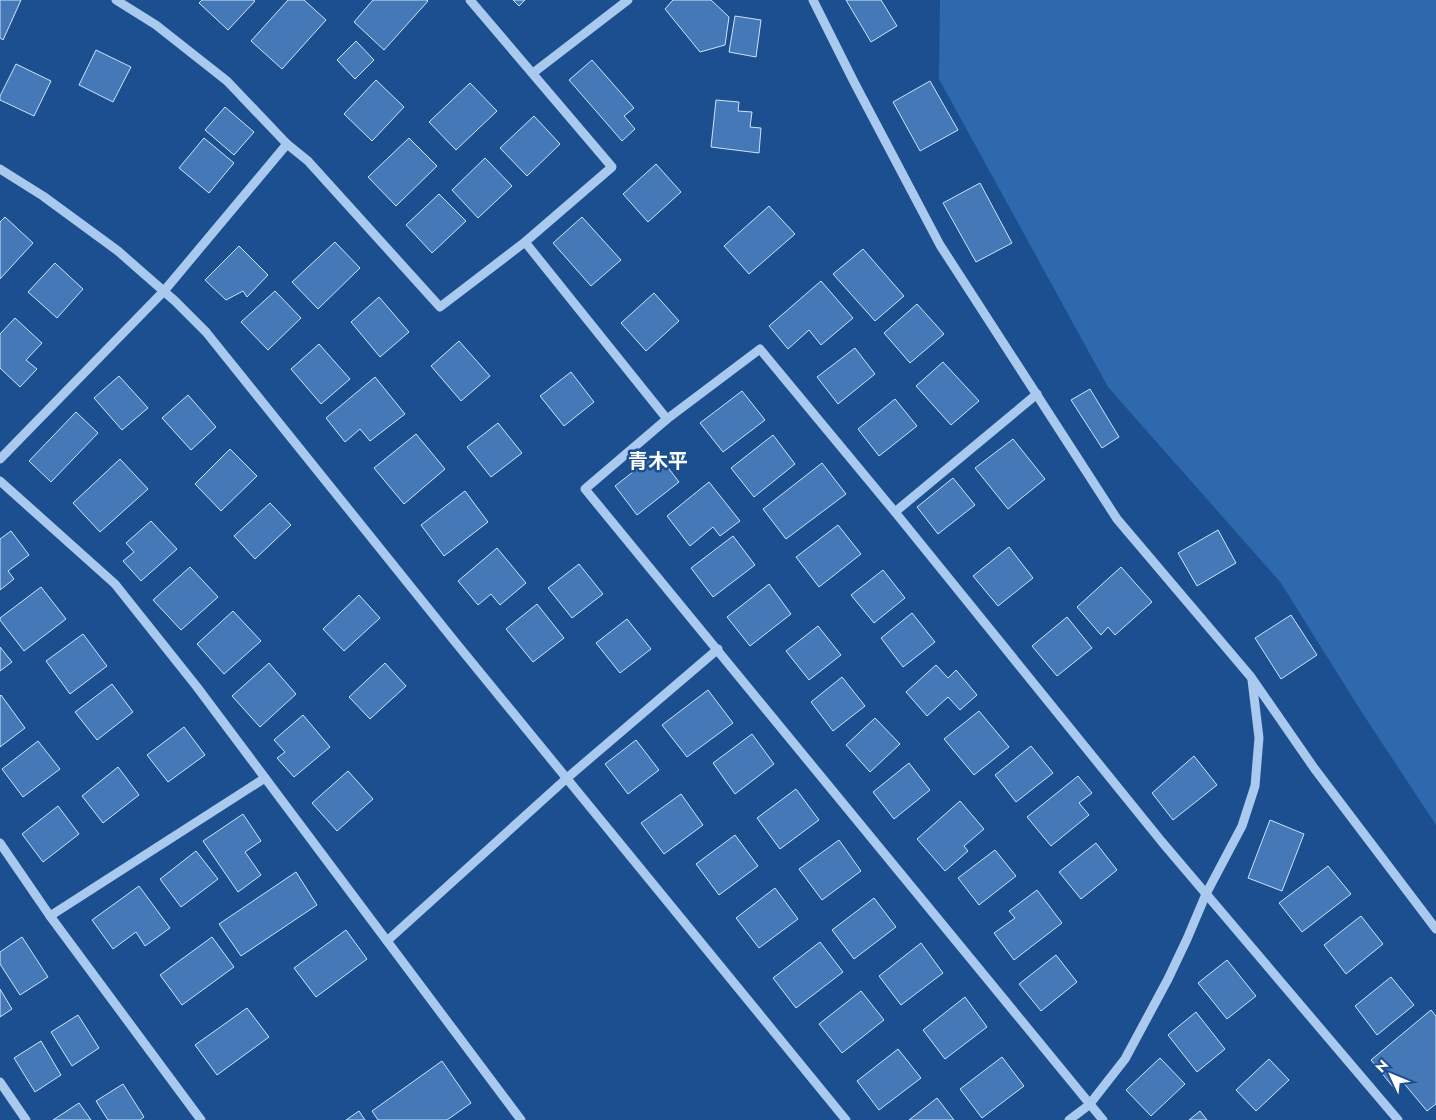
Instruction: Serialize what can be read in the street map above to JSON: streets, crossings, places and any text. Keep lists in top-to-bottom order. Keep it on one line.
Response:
{"districts":["青木平"],"north":"top left"}
